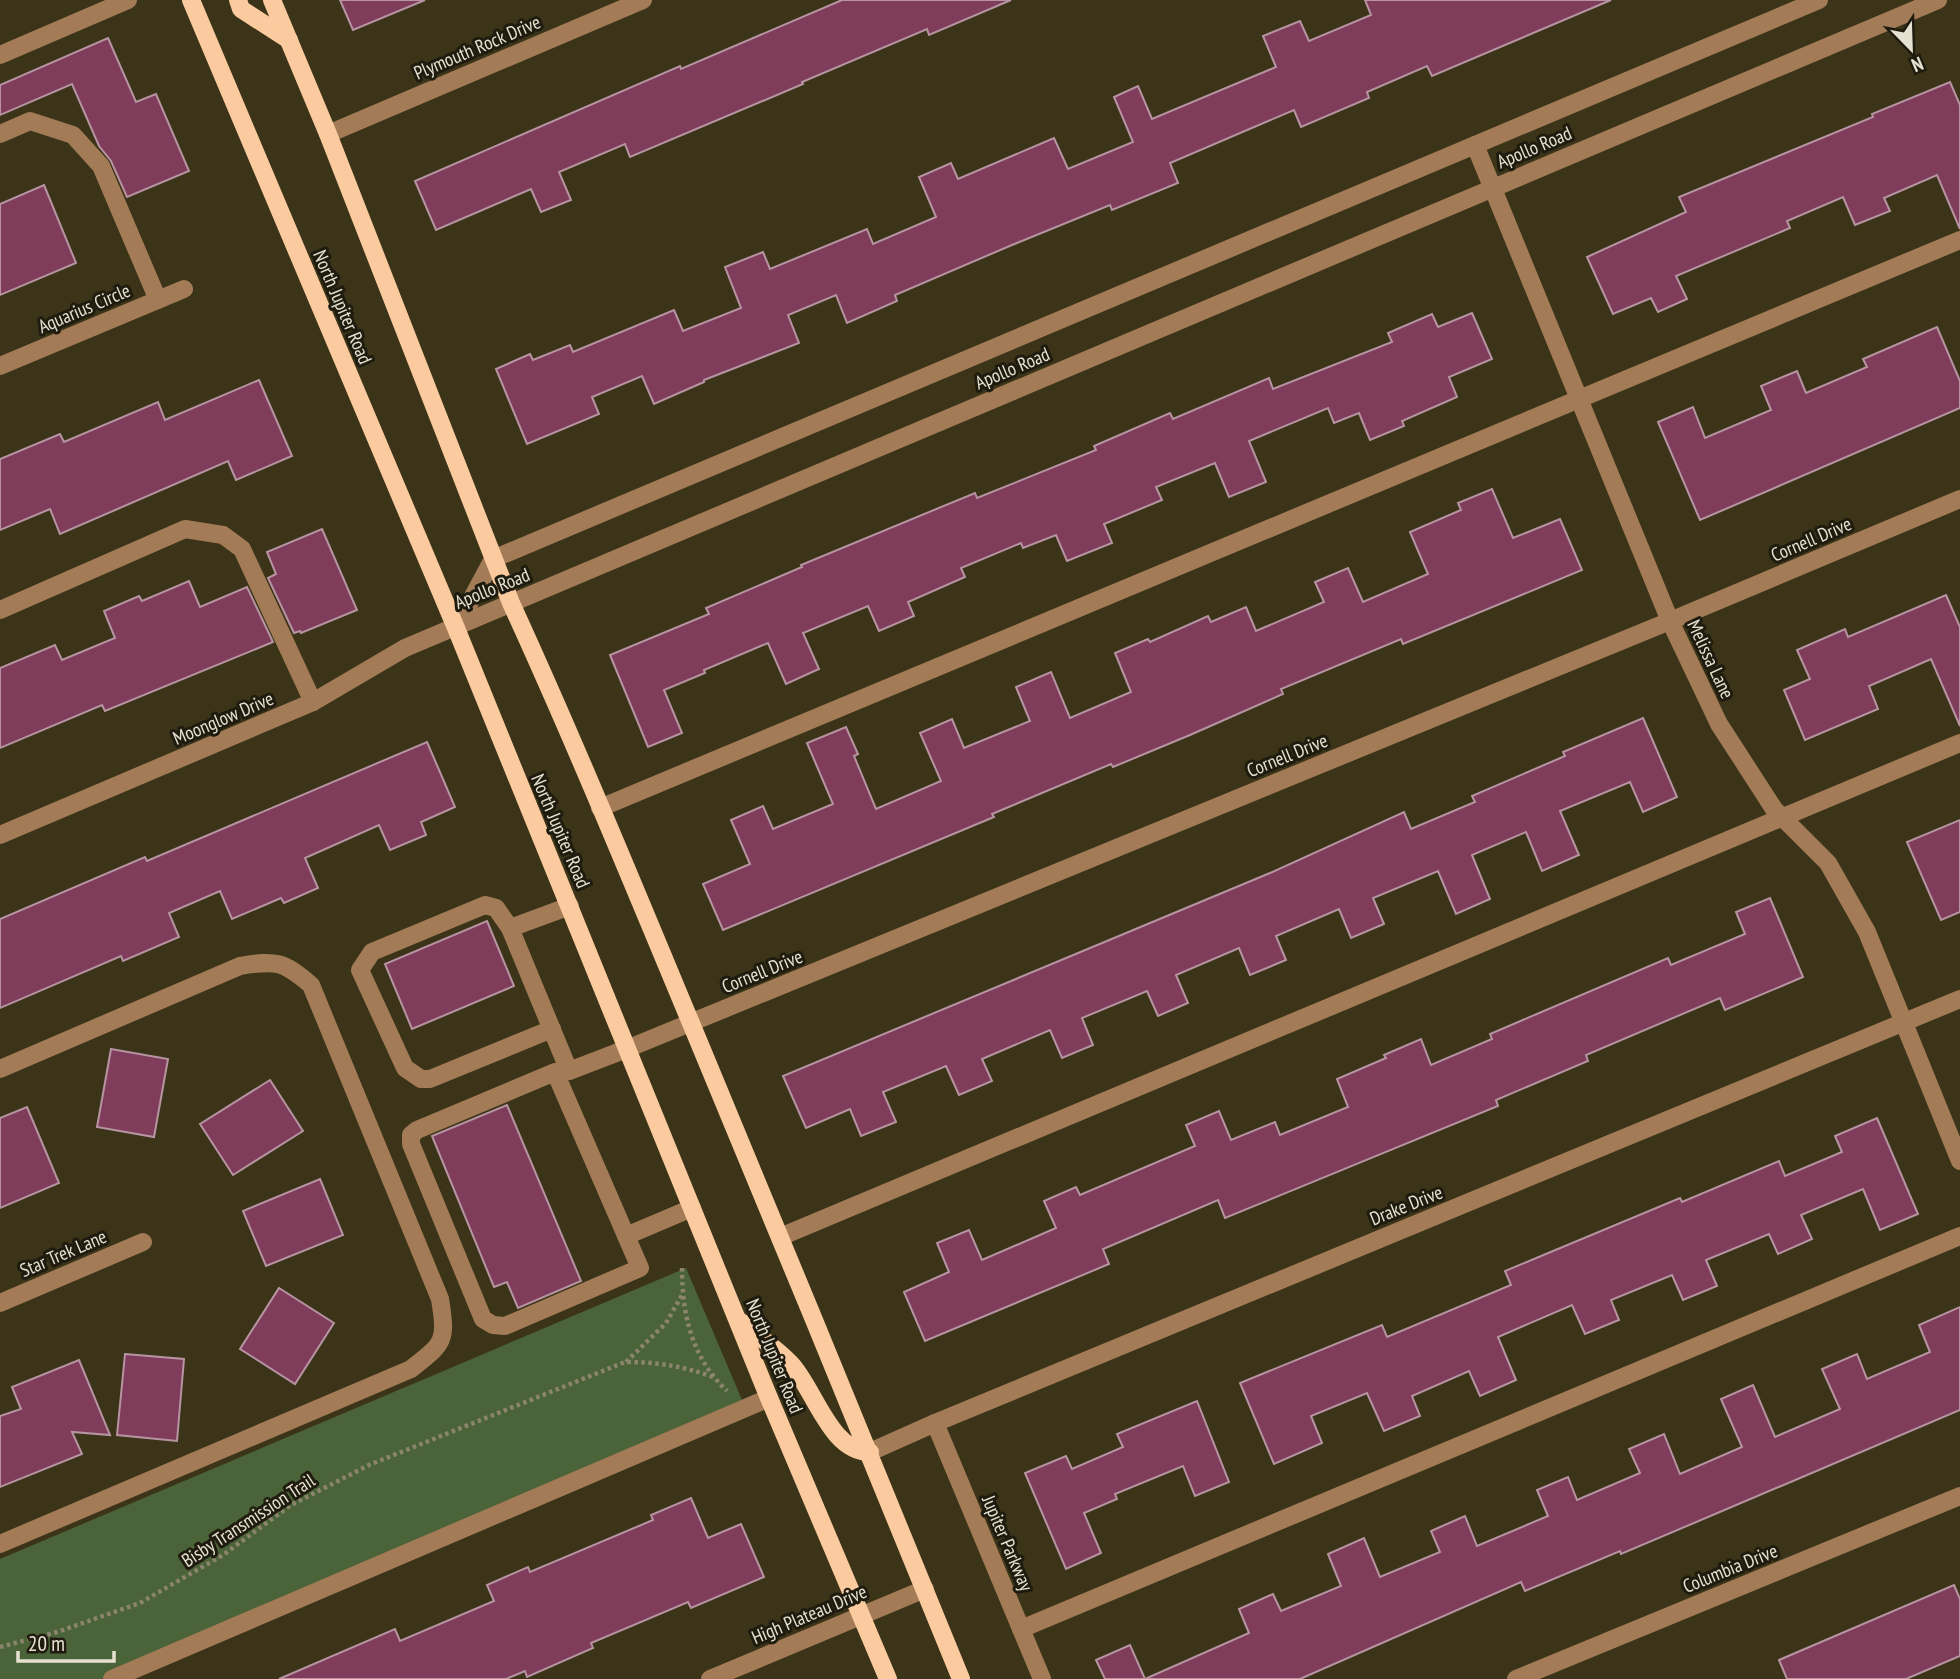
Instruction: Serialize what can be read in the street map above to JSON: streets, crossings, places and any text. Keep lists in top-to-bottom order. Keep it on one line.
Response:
{"streets":{"main road":["North Jupiter Road"],"street":["Plymouth Rock Drive","Apollo Road","Aquarius Circle","Cornell Drive","Melissa Lane","Moonglow Drive","Drake Drive","Star Trek Lane","Jupiter Parkway","Columbia Drive","High Plateau Drive"],"path":["Bisby Transmission Trail"]},"crossings":[["Apollo Road","North Jupiter Road"],["Apollo Road","Melissa Lane"],["Apollo Road","Moonglow Drive"],["North Jupiter Road","Cornell Drive"],["North Jupiter Road","Moonglow Drive"],["North Jupiter Road","High Plateau Drive"],["Cornell Drive","Melissa Lane"],["Melissa Lane","Drake Drive"],["Drake Drive","Jupiter Parkway"]],"scale_bar":"20 m","north":"bottom right"}
